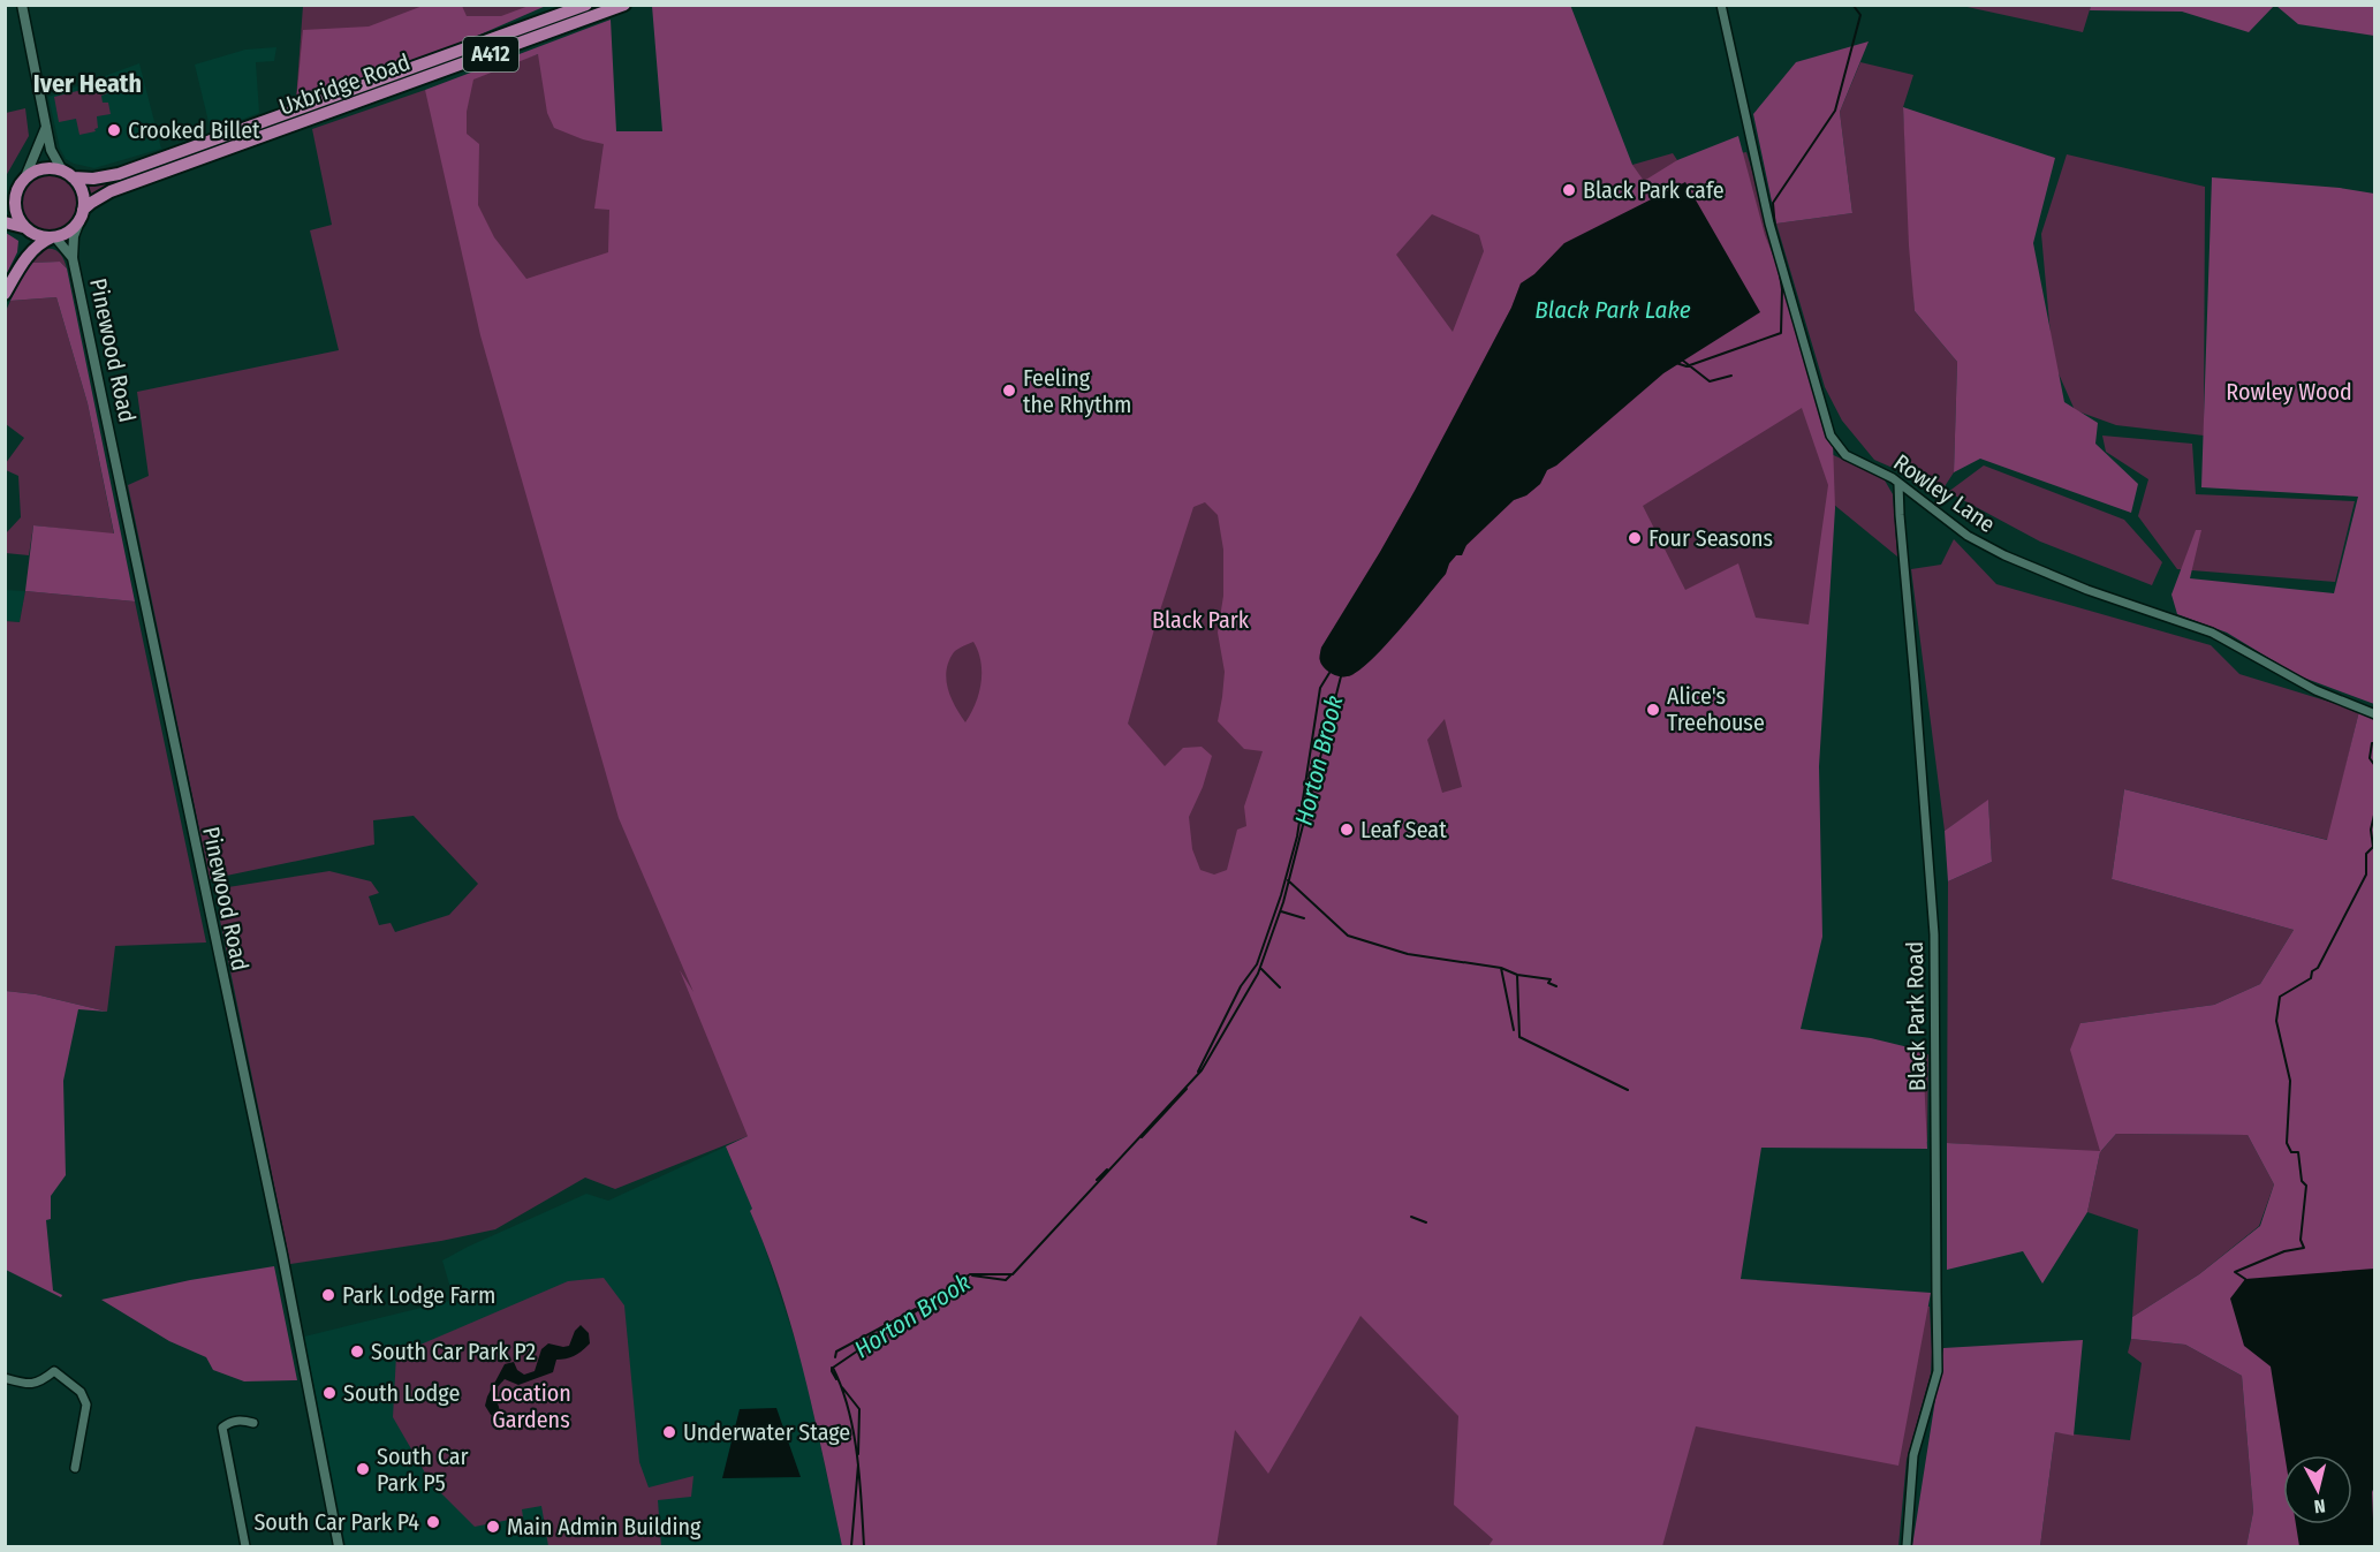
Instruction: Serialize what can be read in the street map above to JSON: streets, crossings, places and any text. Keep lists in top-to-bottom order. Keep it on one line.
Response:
{"streets":{"main road":["A412","Uxbridge Road"],"street":["Pinewood Road","Rowley Lane","Black Park Road"]},"crossings":[["Uxbridge Road","Pinewood Road"],["Rowley Lane","Black Park Road"]],"districts":["Iver Heath"],"water":["Black Park Lake","Horton Brook"],"parks":["Rowley Wood","Black Park","Location Gardens"],"places":["Crooked Billet","Black Park cafe","Feeling the Rhythm","Four Seasons","Alice's Treehouse","Leaf Seat","Park Lodge Farm","South Car Park P2","South Lodge","Underwater Stage","South Car Park P5","South Car Park P4","Main Admin Building"],"north":"bottom"}
